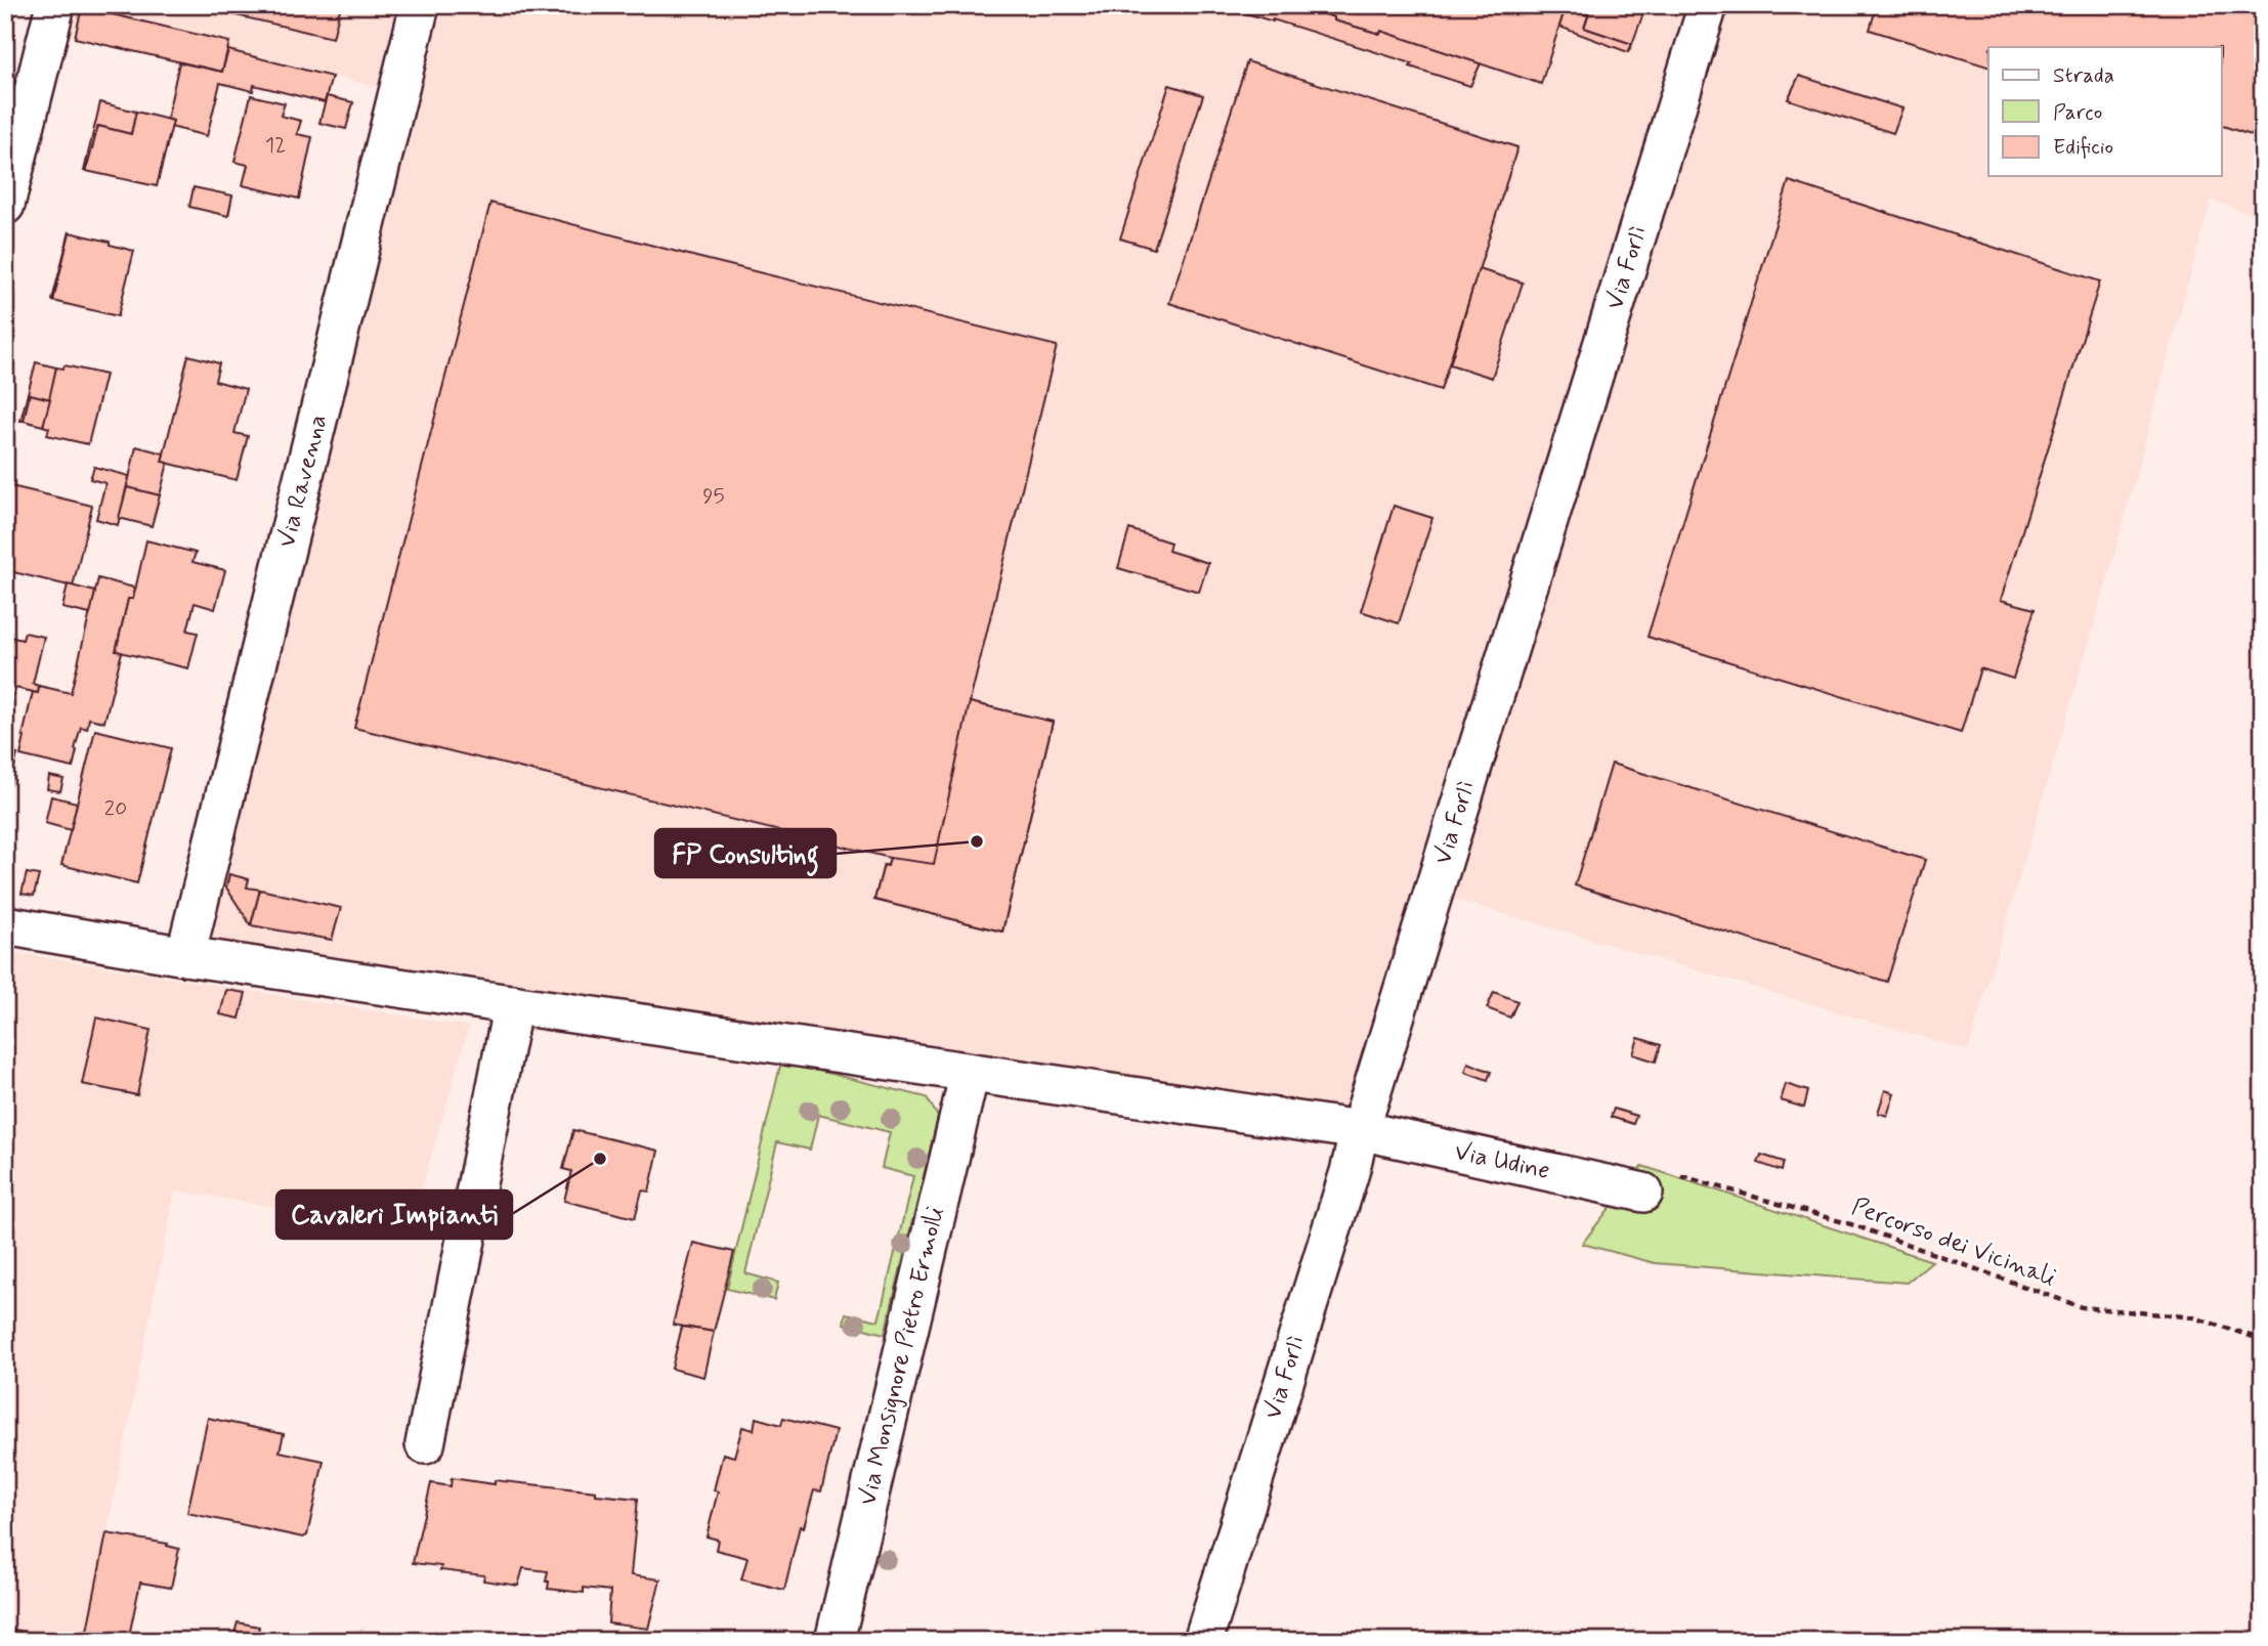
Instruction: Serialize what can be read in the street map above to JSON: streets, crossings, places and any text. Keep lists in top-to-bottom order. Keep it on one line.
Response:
{"streets":{"street":["Via Forlì","Via Ravenna","Via Udine","Via Monsignore Pietro Ermolli"],"path":["Percorso dei Vicinali"]},"crossings":[["Via Forlì","Via Udine"],["Via Ravenna","Via Udine"],["Via Udine","Percorso dei Vicinali"],["Via Udine","Via Monsignore Pietro Ermolli"]],"places":["FP Consulting","Cavaleri Impianti"],"house_numbers":["12","95","20"],"legend":["Strada","Parco","Edificio"]}
